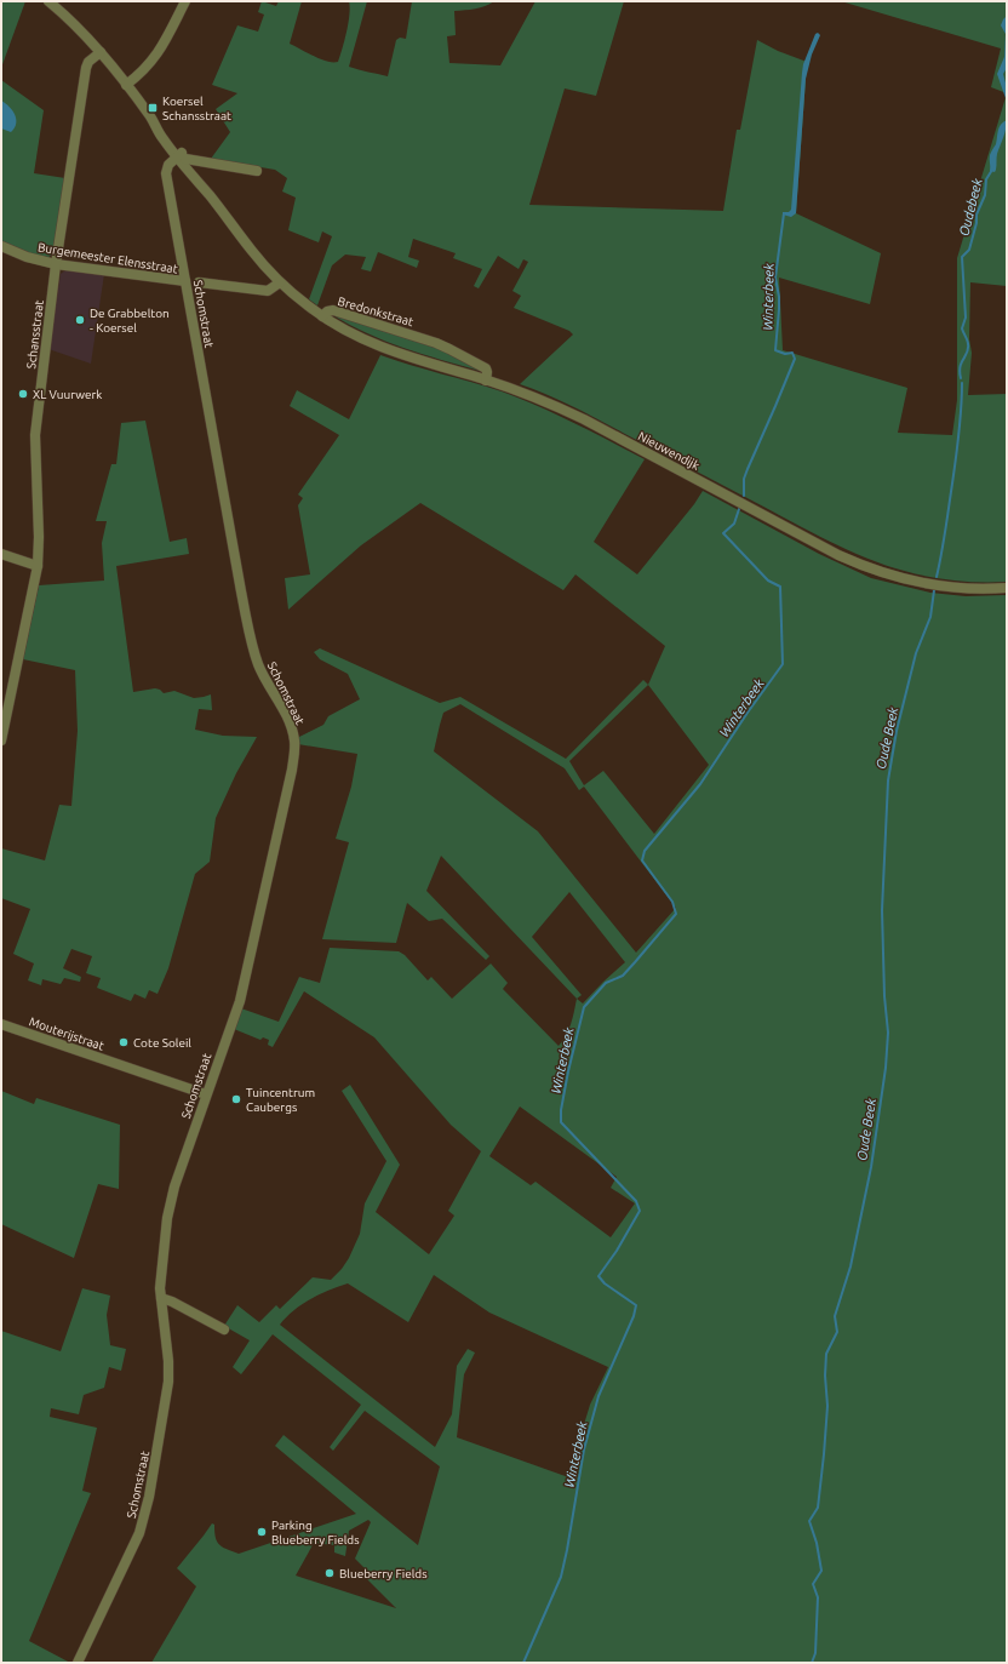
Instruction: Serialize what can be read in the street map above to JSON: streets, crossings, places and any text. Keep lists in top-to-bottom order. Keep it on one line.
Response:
{"streets":{"street":["Burgemeester Elensstraat","Bredonkstraat","Schomstraat","Schansstraat","Nieuwendijk","Mouterijstraat"]},"crossings":[["Burgemeester Elensstraat","Schomstraat"],["Burgemeester Elensstraat","Schansstraat"],["Bredonkstraat","Schomstraat"],["Bredonkstraat","Schansstraat"],["Bredonkstraat","Nieuwendijk"],["Schomstraat","Mouterijstraat"]],"water":["Oudebeek","Winterbeek","Oude Beek"],"places":{"transit":["Koersel Schansstraat"],"other":["De Grabbelton - Koersel","XL Vuurwerk","Cote Soleil","Tuincentrum Caubergs","Parking Blueberry Fields","Blueberry Fields"]}}
